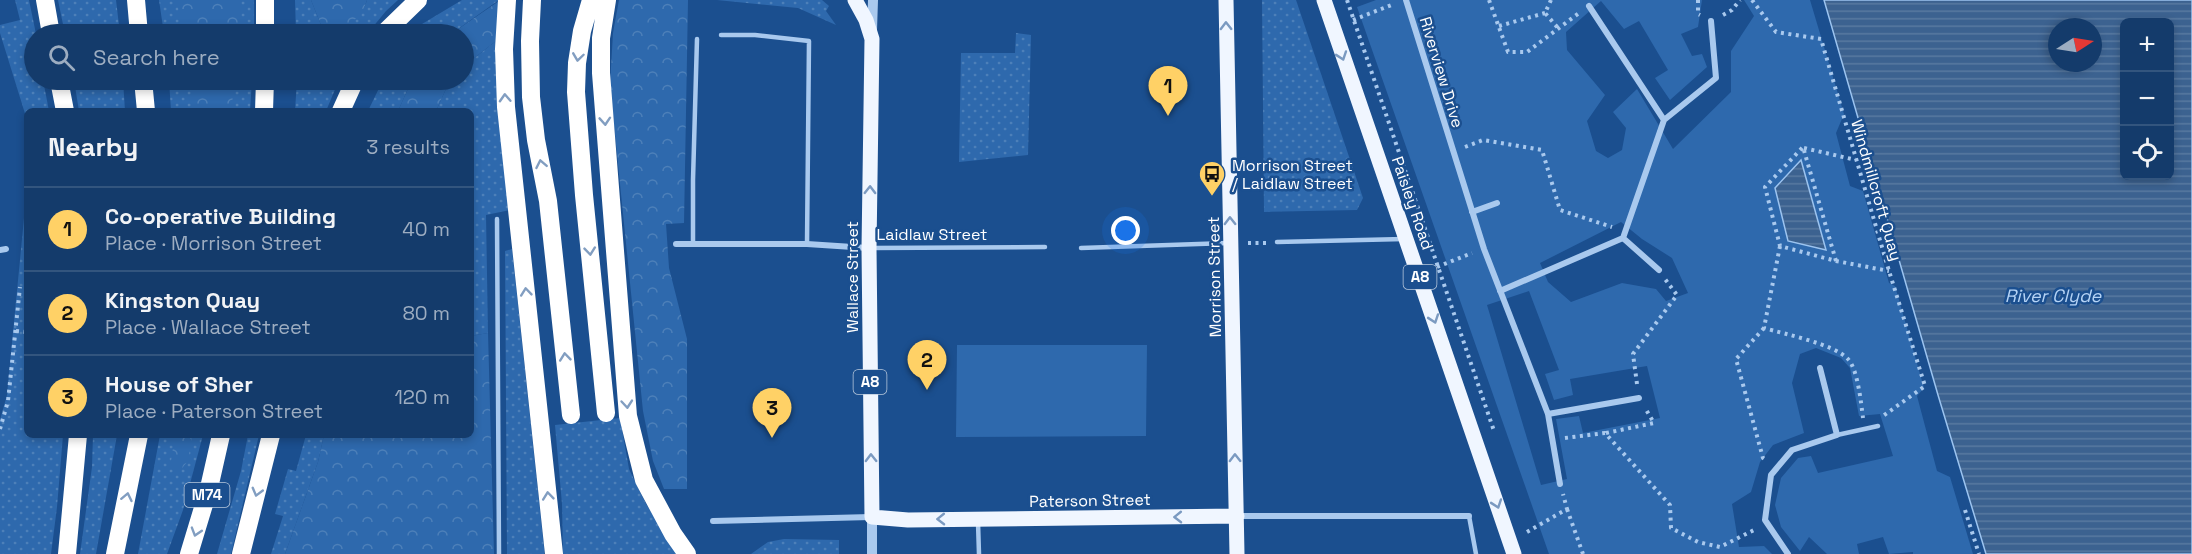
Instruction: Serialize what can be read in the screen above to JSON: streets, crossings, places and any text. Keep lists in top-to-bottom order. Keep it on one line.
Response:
{"streets":{"highway":["M74"],"main road":["Paisley Road","Wallace Street","Morrison Street","A8","Paterson Street"],"street":["Riverview Drive","Laidlaw Street"],"path":["Windmillcroft Quay"]},"crossings":[["Laidlaw Street","Wallace Street"],["Wallace Street","A8"],["Wallace Street","Paterson Street"],["Morrison Street","Paterson Street"]],"one_way":["Paisley Road","Wallace Street","Morrison Street","Paterson Street"],"water":["River Clyde"],"places":{"bus stop":["Morrison Street / Laidlaw Street"]},"north":"right","page":{"map_buttons":["+","−"],"search":"Search here","pins":["1","2","3"],"heading":["Nearby","3 results"],"list":[{"mark":"1","name":"Co-operative Building","note":"Place · Morrison Street","value":"40 m"},{"mark":"2","name":"Kingston Quay","note":"Place · Wallace Street","value":"80 m"},{"mark":"3","name":"House of Sher","note":"Place · Paterson Street","value":"120 m"}]}}
